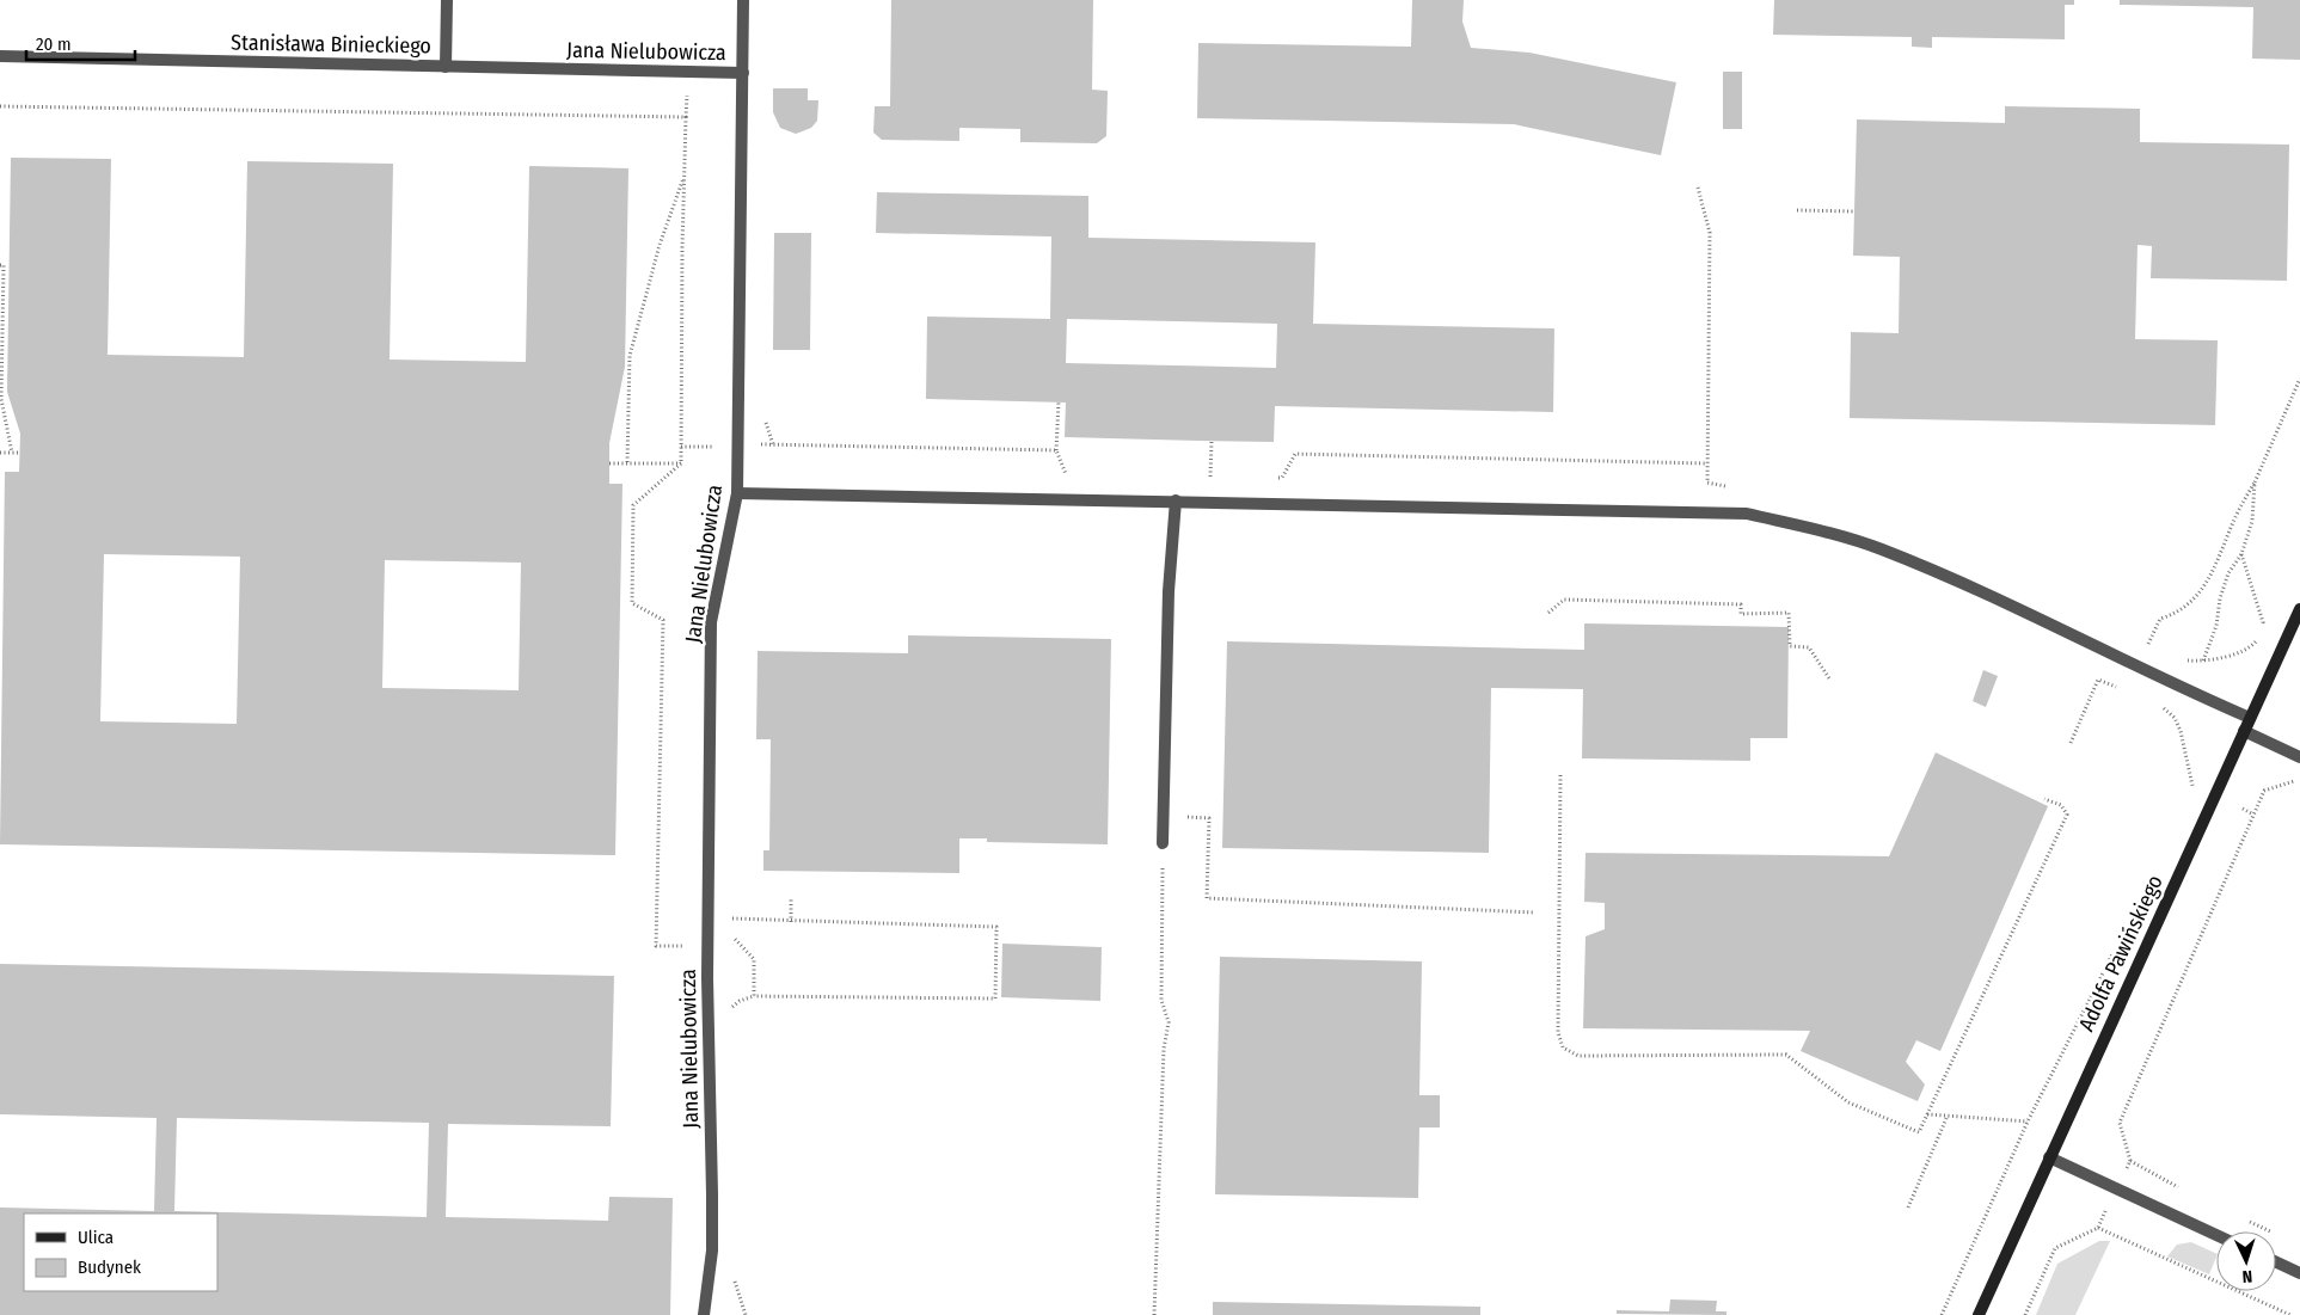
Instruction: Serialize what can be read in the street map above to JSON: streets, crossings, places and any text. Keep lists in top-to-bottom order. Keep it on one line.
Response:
{"streets":{"street":["Stanisława Binieckiego","Jana Nielubowicza","Adolfa Pawińskiego"]},"crossings":[["Stanisława Binieckiego","Jana Nielubowicza"]],"legend":["Ulica","Budynek"],"scale_bar":"20 m","north":"bottom"}
